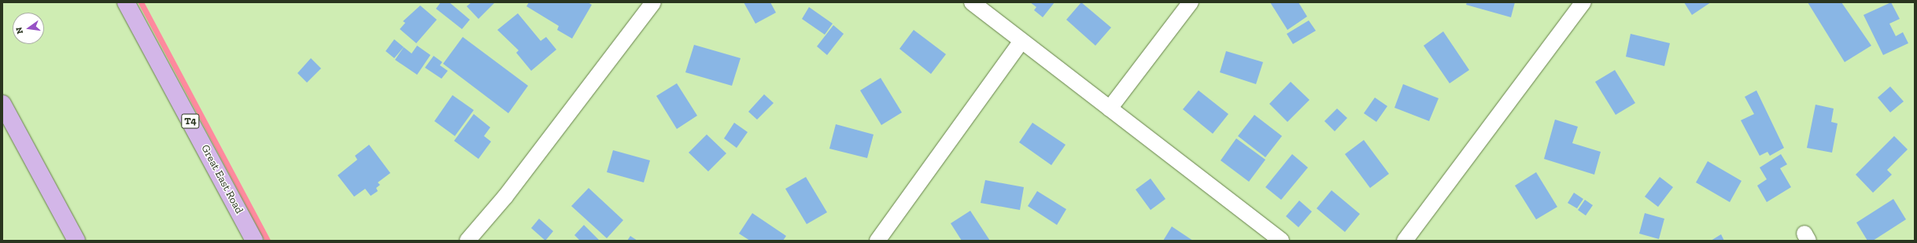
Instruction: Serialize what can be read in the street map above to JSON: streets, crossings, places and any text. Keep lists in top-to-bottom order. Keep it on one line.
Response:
{"streets":{"main road":["T4","Great East Road"]},"north":"left"}
